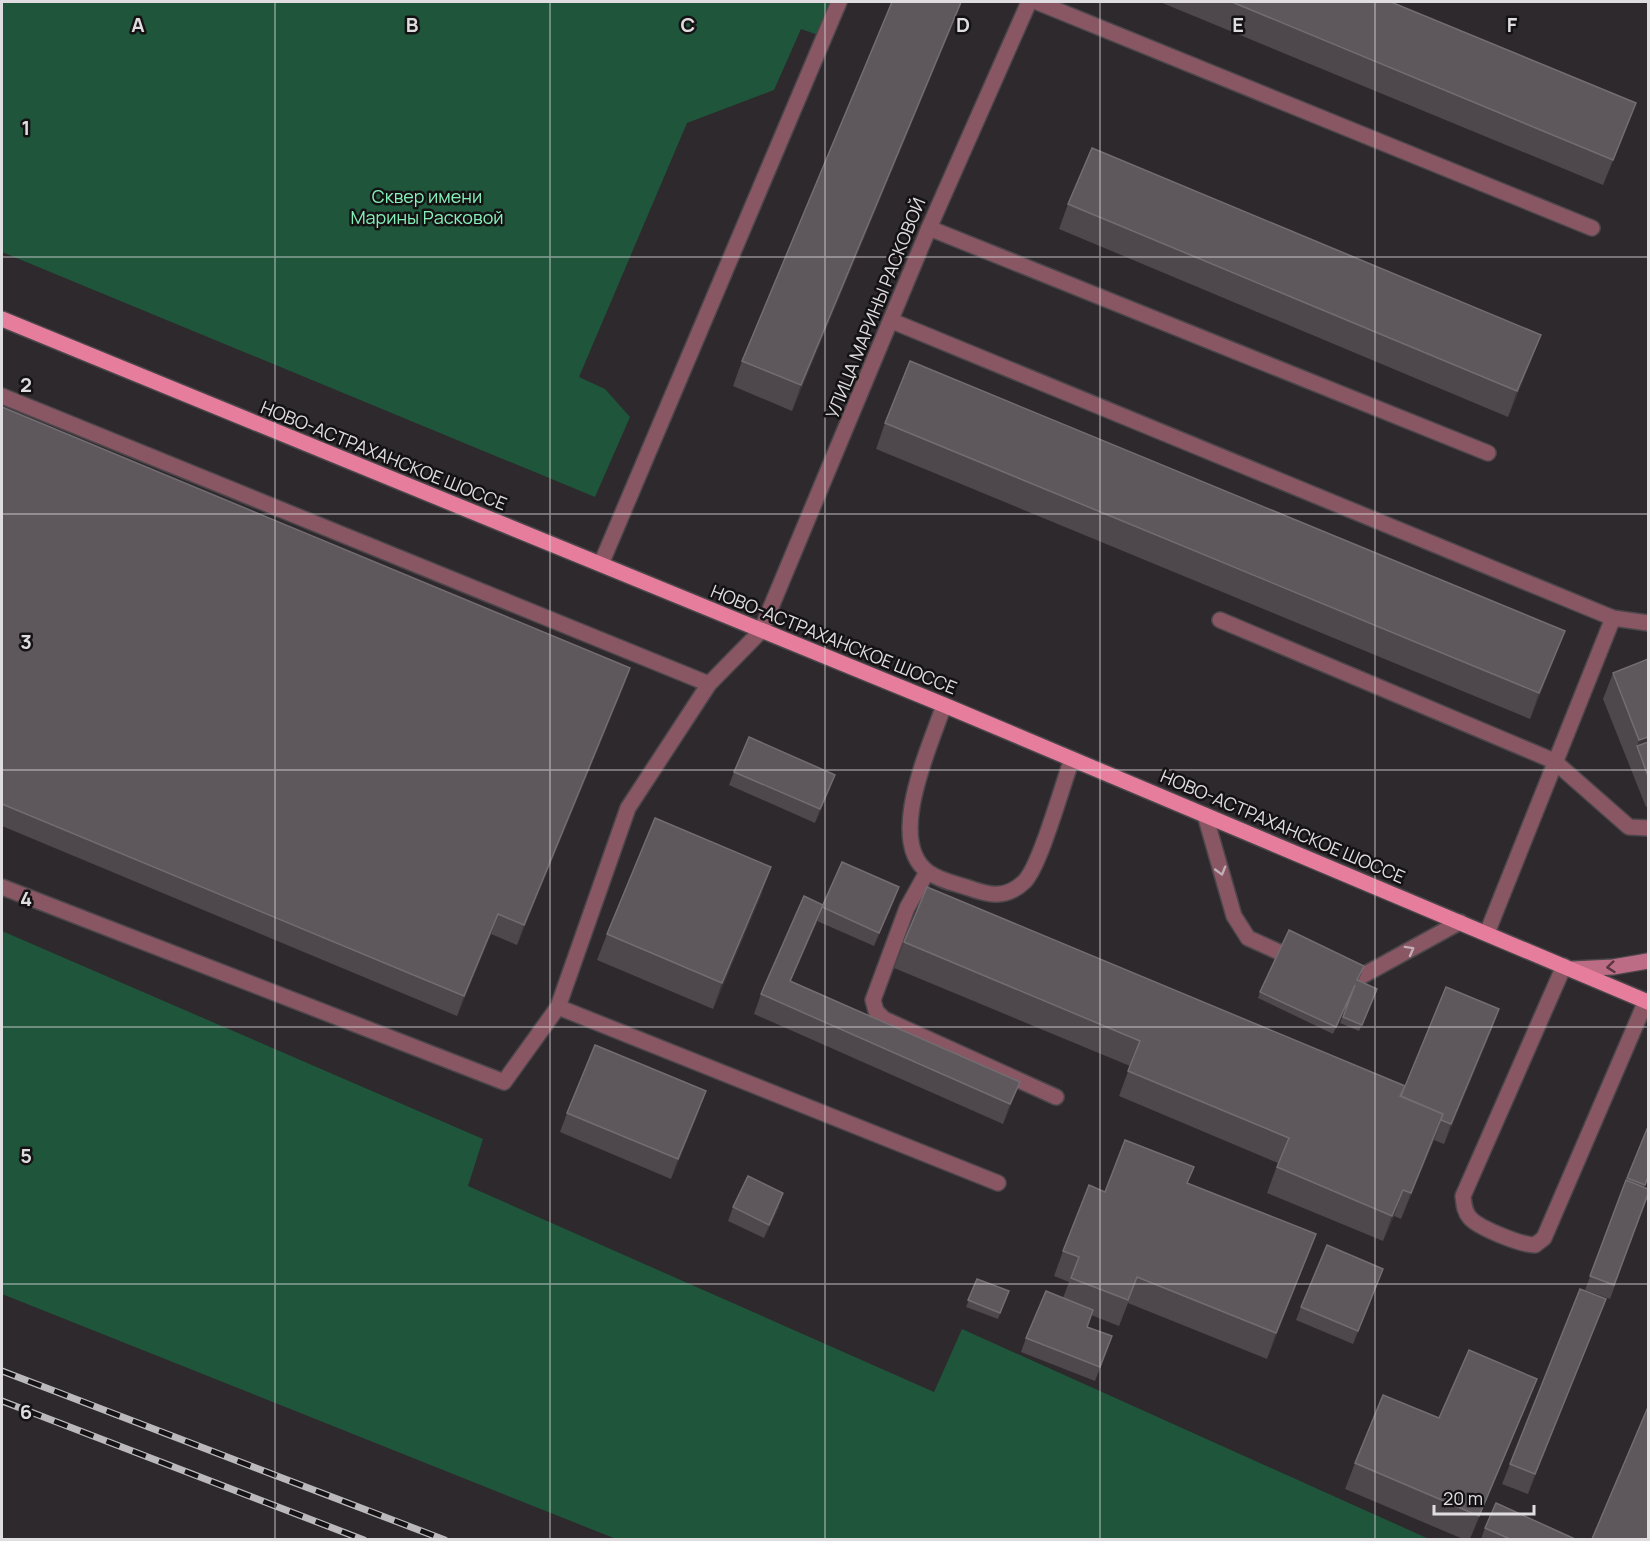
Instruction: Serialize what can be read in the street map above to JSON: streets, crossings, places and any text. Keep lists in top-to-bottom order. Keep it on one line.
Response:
{"streets":{"main road":["НОВО-АСТРАХАНСКОЕ ШОССЕ"],"street":["УЛИЦА МАРИНЫ РАСКОВОЙ"]},"crossings":[["УЛИЦА МАРИНЫ РАСКОВОЙ","НОВО-АСТРАХАНСКОЕ ШОССЕ"]],"parks":["Сквер имени Марины Расковой"],"scale_bar":"20 m","grid":{"columns":["A","B","C","D","E","F"],"rows":["1","2","3","4","5","6"]}}
